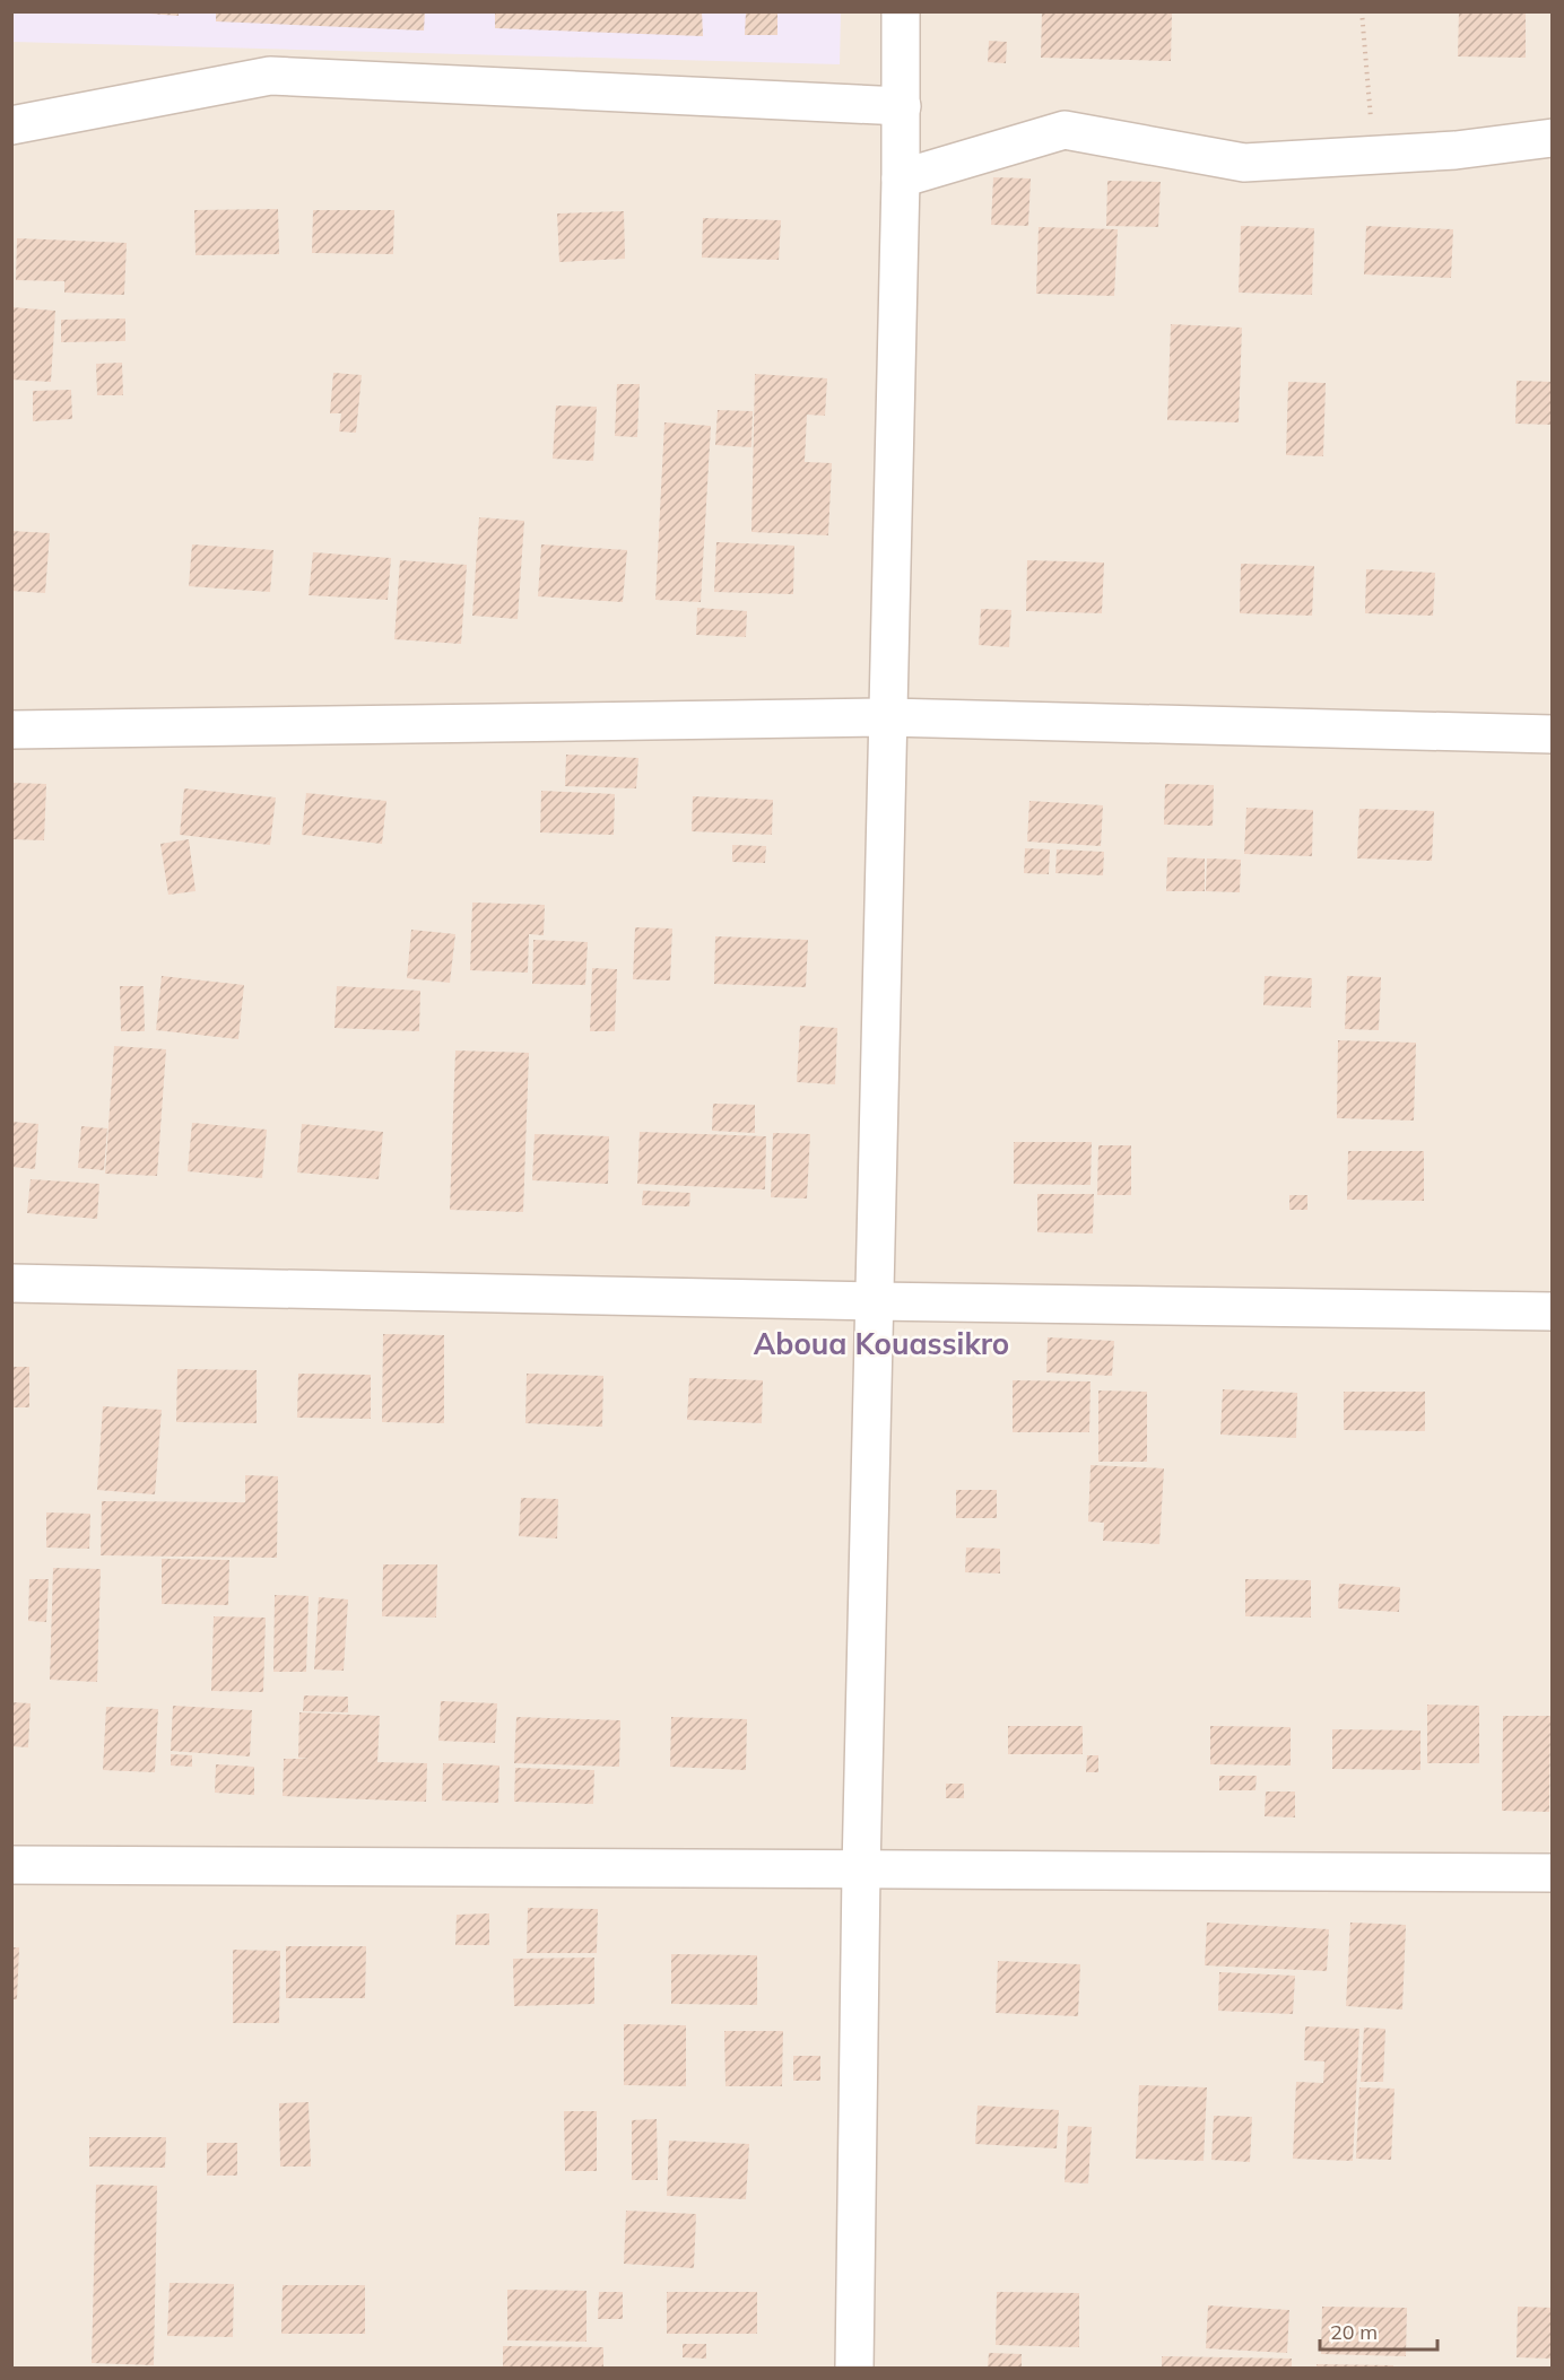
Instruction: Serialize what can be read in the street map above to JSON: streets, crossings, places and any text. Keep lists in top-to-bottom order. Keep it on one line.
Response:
{"districts":["Aboua Kouassikro"],"scale_bar":"20 m"}
